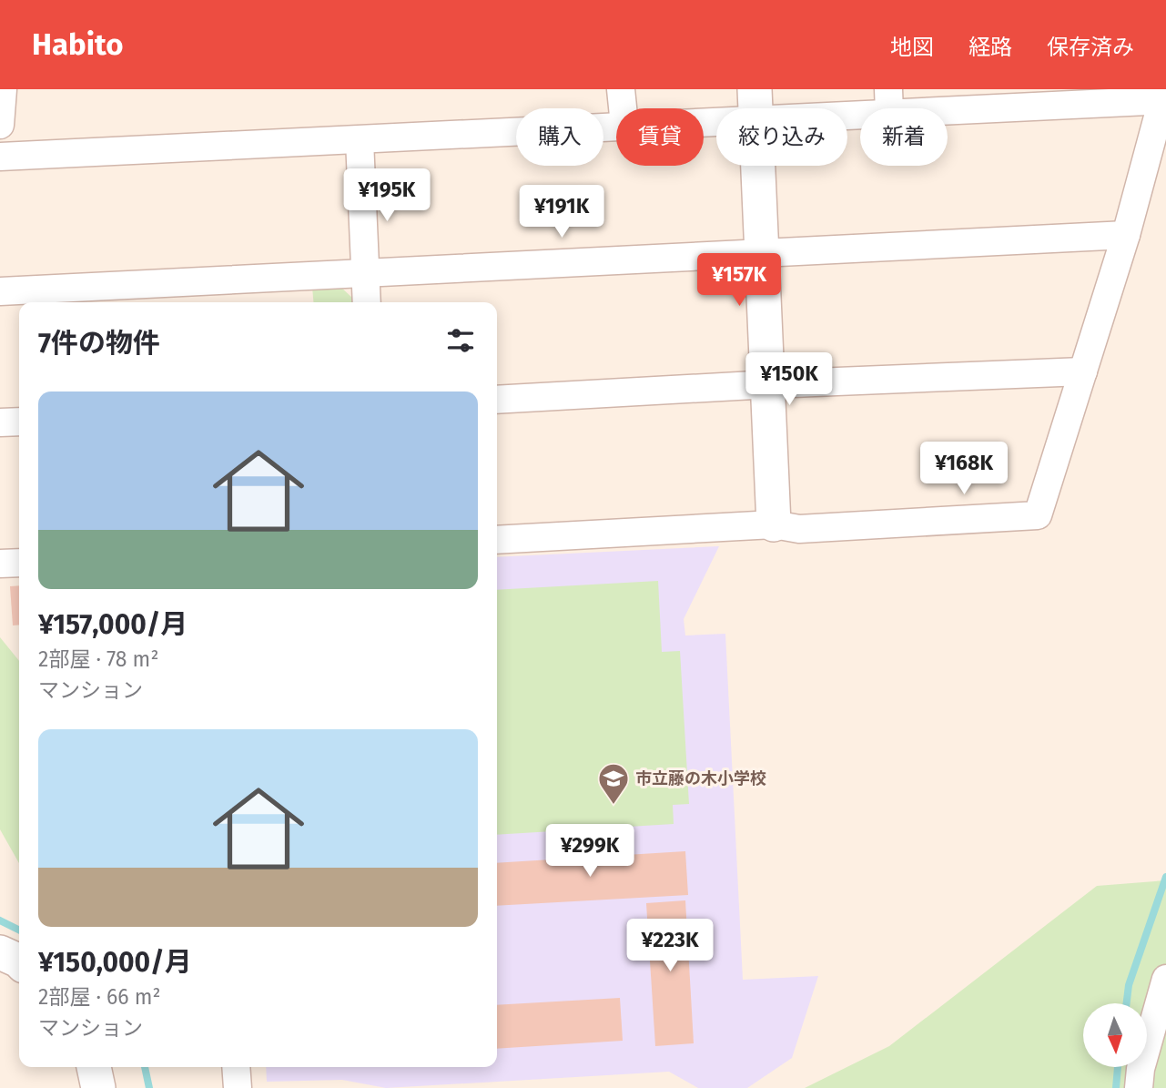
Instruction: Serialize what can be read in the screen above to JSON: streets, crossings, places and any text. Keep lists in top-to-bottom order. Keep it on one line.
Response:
{"places":{"school or university":["市立藤の木小学校"]},"north":"bottom","page":{"header":"Habito","nav":["地図","経路","保存済み"],"chip":["購入","賃貸","絞り込み","新着"],"price":["¥195K","¥191K","¥157K","¥150K","¥168K","¥299K","¥223K"],"heading":"7件の物件","list":[{"name":"¥157,000/月","note":"2部屋 · 78 m² · マンション"},{"name":"¥150,000/月","note":"2部屋 · 66 m² · マンション"}]}}
